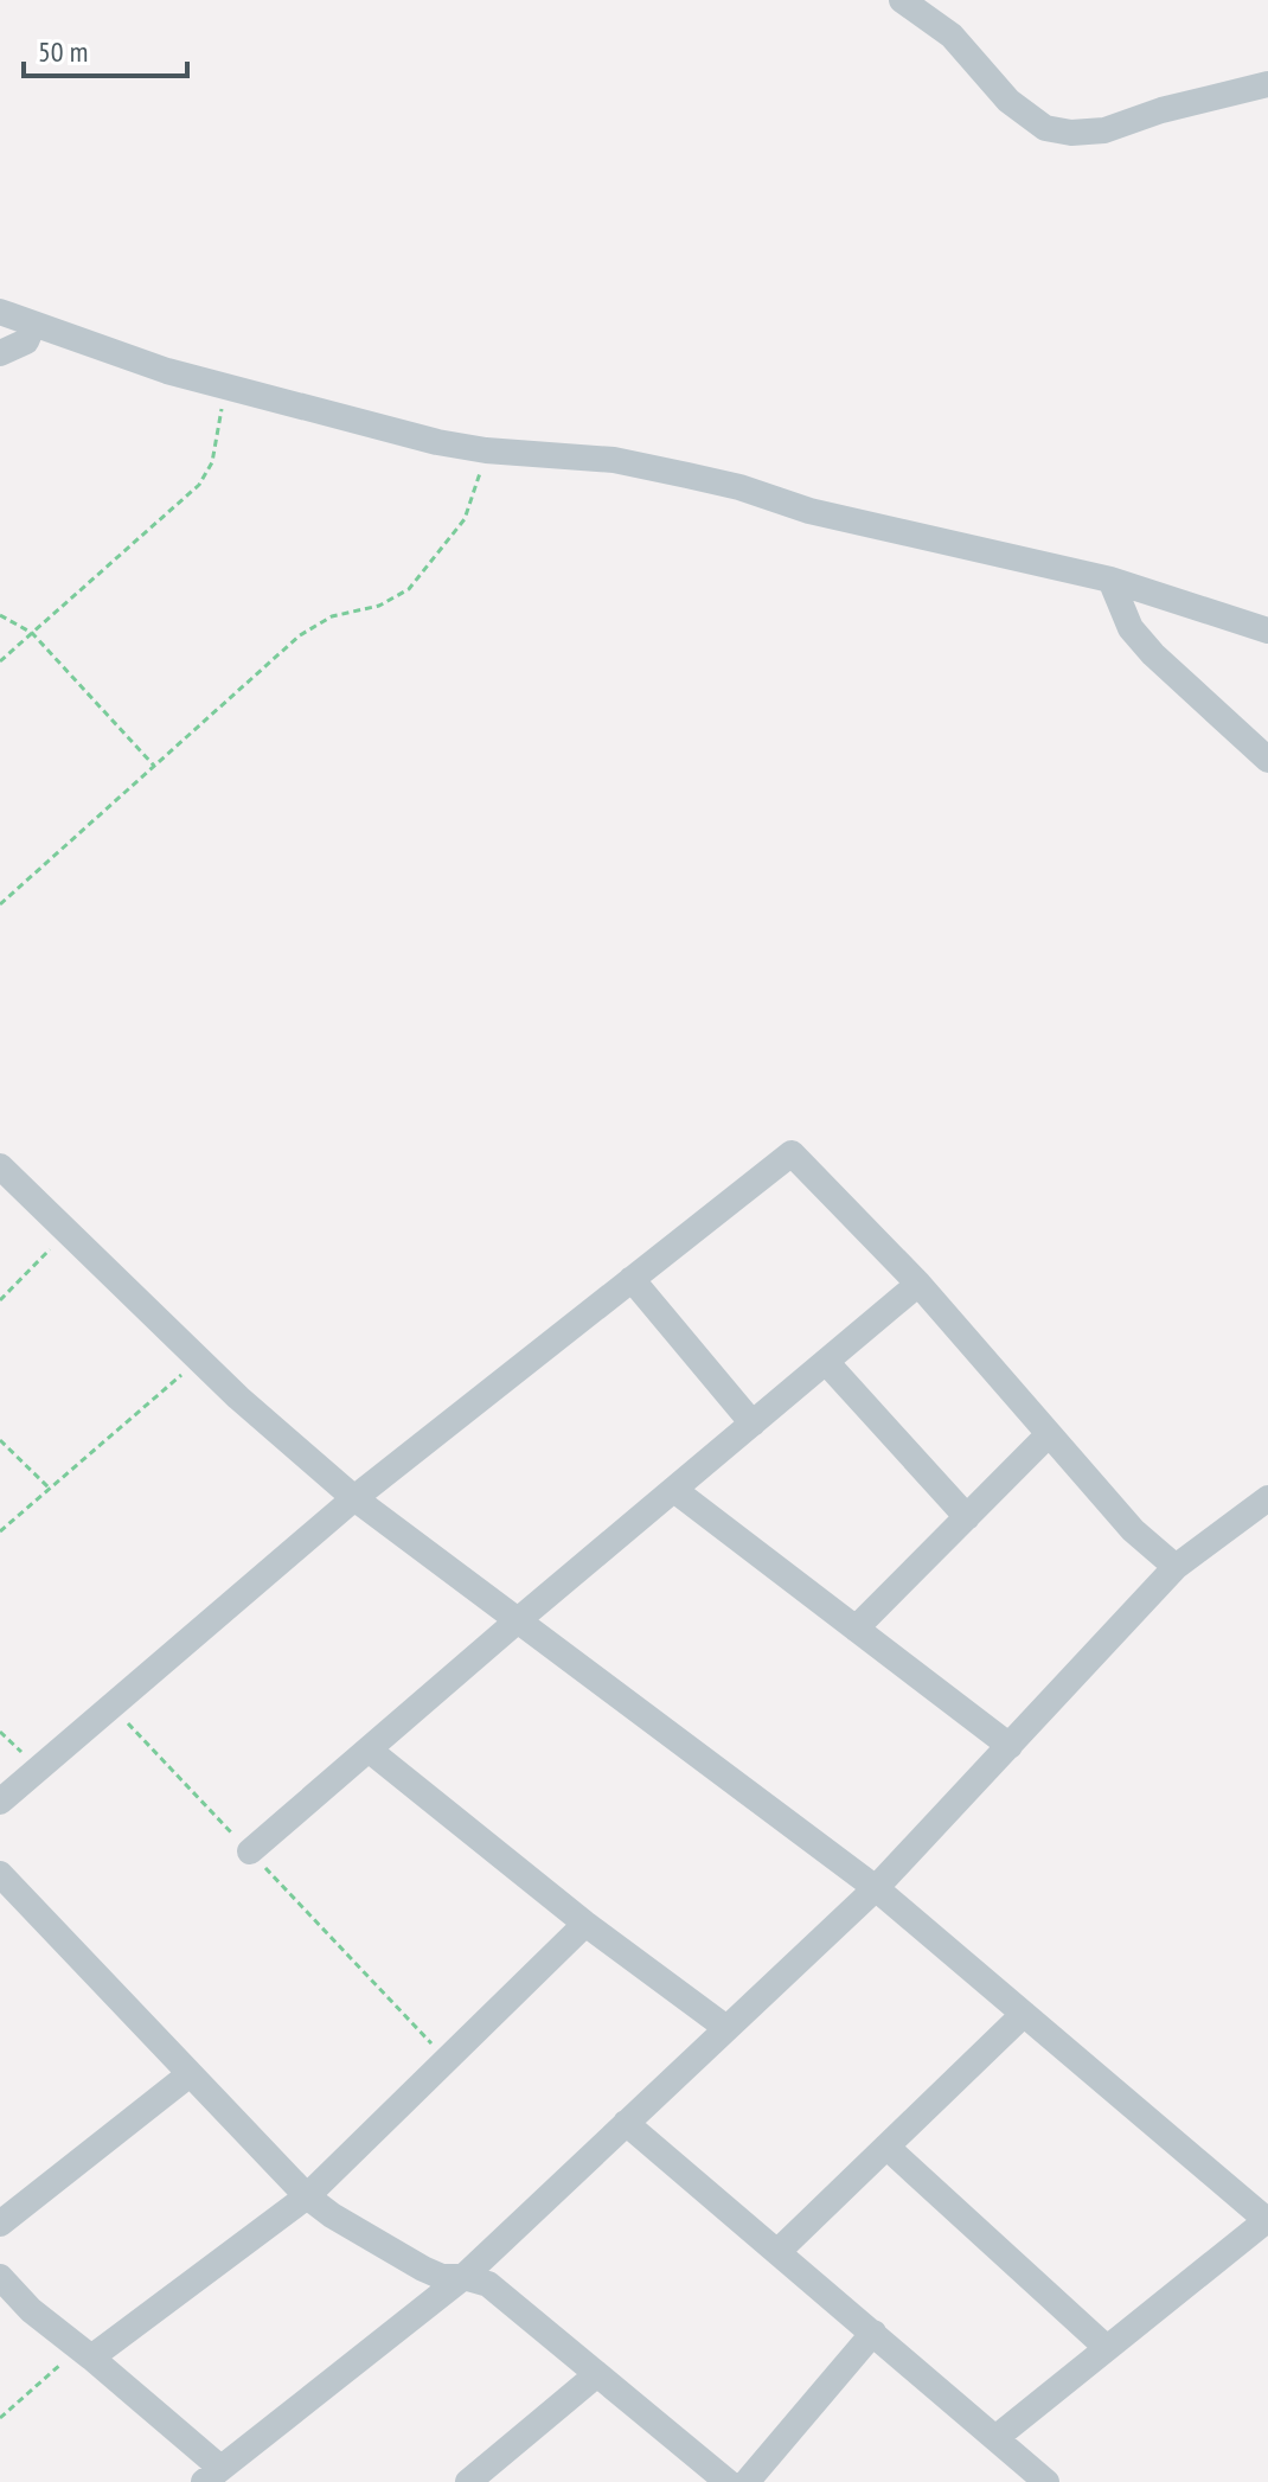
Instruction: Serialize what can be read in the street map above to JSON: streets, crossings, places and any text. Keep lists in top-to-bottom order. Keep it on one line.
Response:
{"scale_bar":"50 m"}
